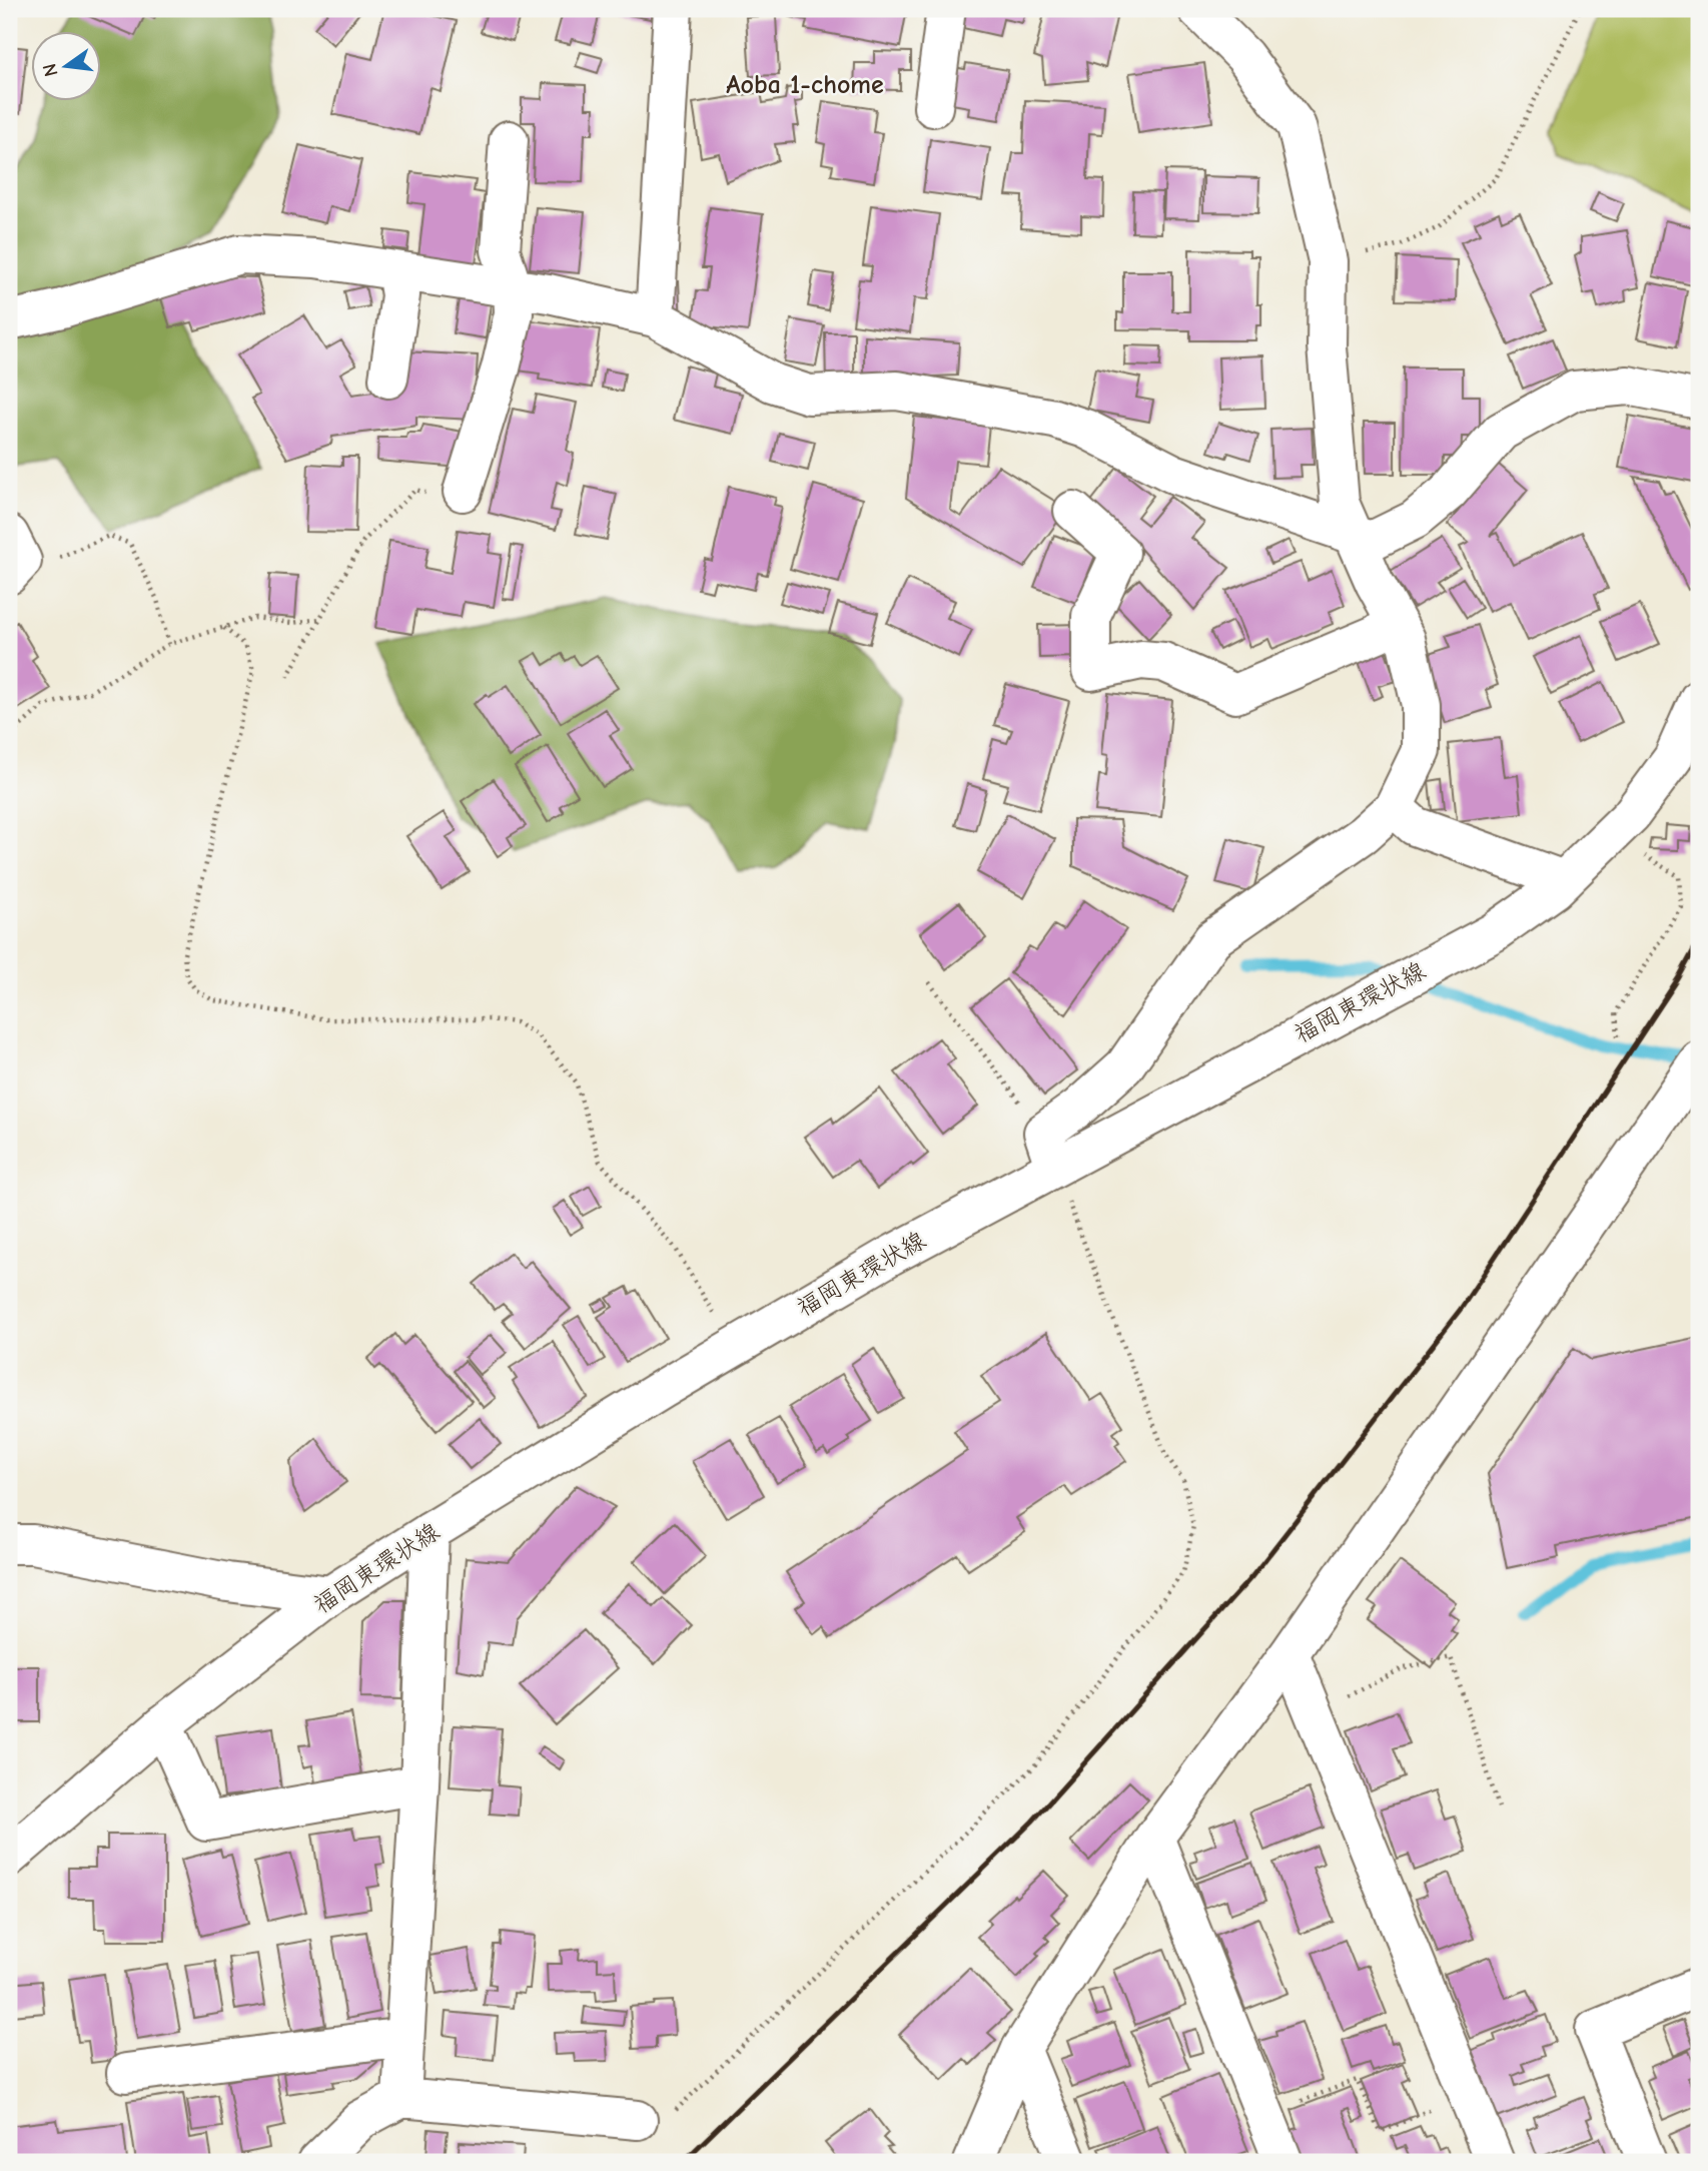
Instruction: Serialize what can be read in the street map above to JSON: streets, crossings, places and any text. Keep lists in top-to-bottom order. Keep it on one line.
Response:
{"streets":{"street":["福岡東環状線"]},"districts":["Aoba 1-chome"],"north":"left"}
